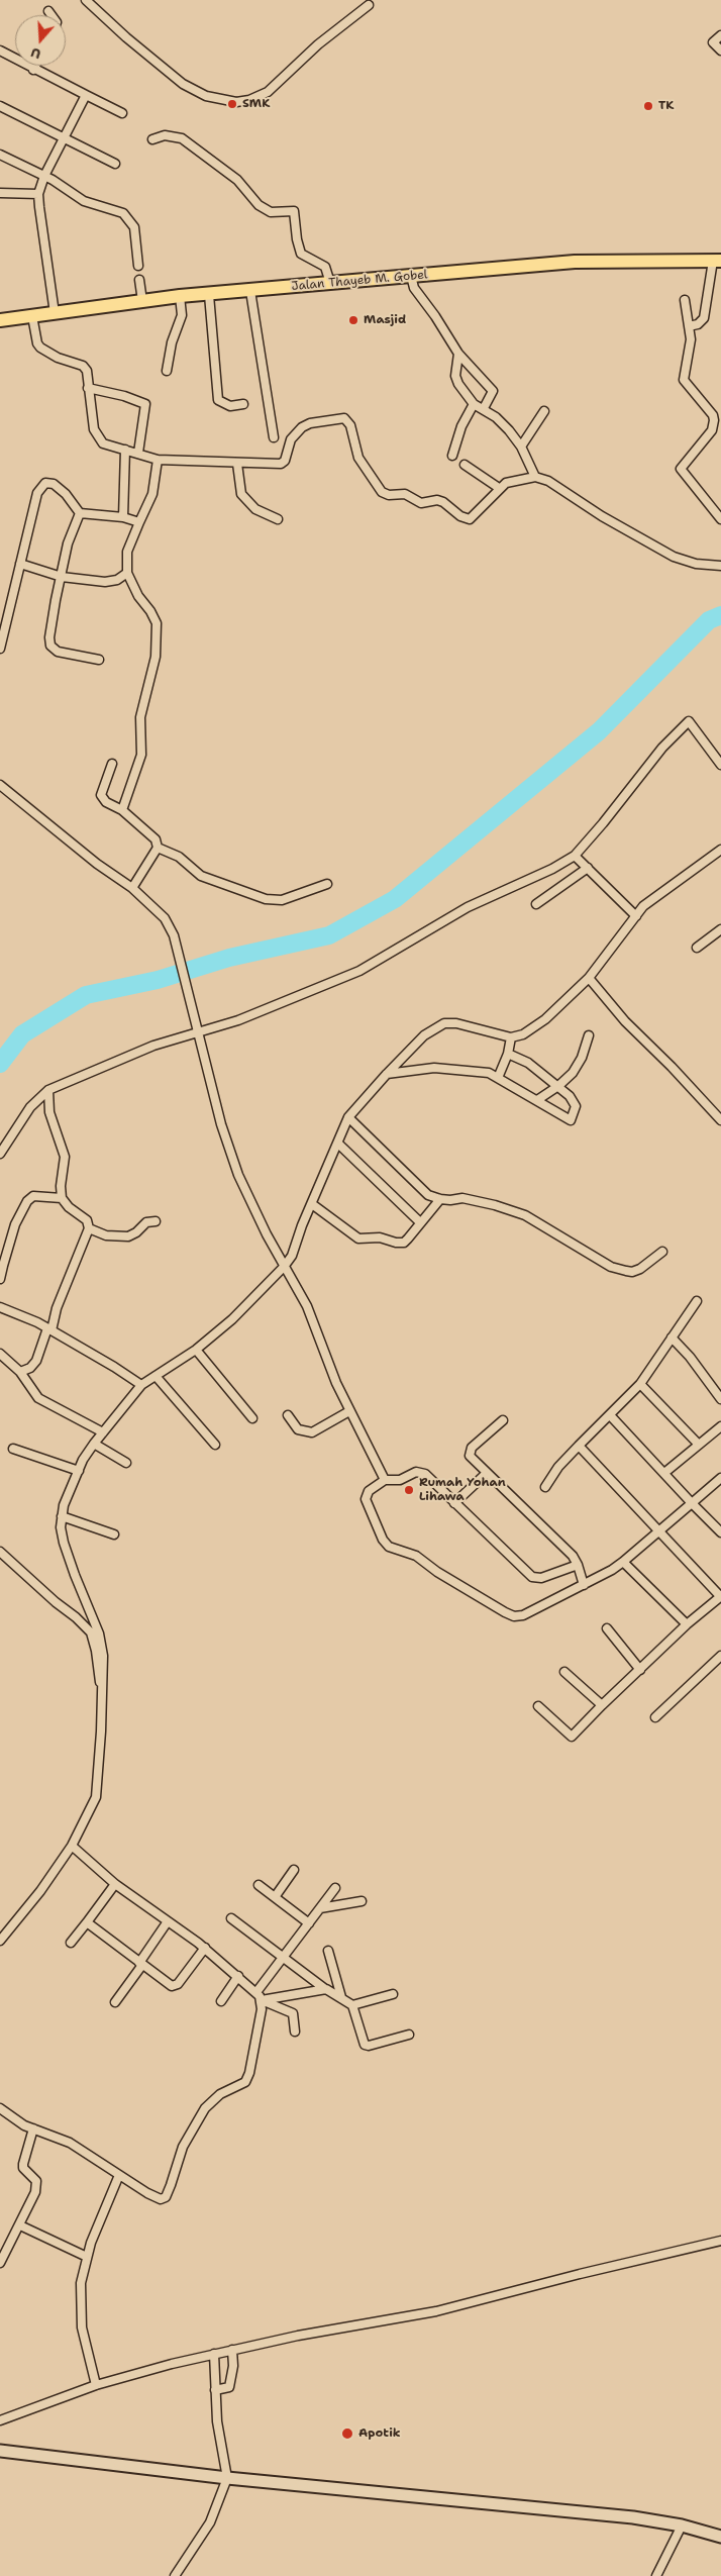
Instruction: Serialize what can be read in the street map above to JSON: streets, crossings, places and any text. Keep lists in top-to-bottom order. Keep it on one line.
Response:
{"streets":{"main road":["Jalan Thayeb M. Gobel"]},"places":["SMK","TK","Masjid","Rumah Yohan Lihawa","Apotik"],"north":"bottom"}
